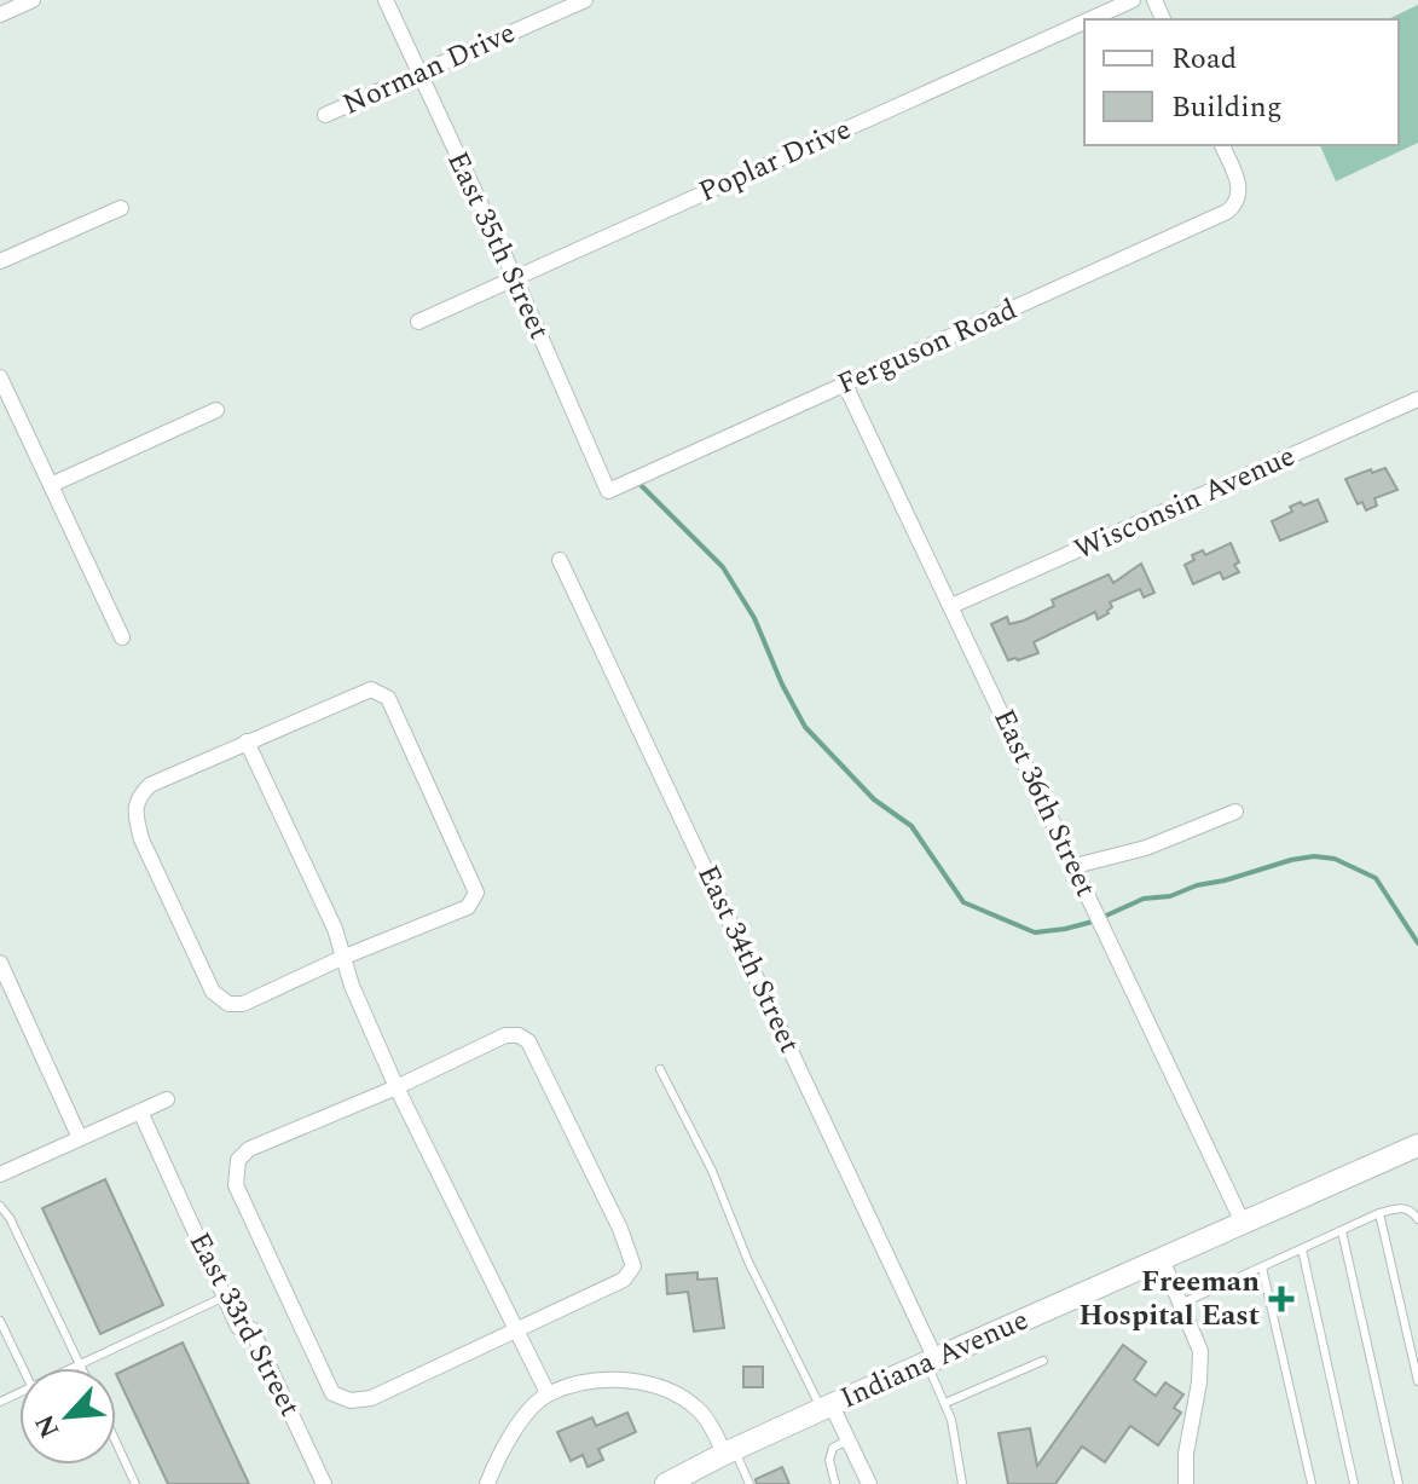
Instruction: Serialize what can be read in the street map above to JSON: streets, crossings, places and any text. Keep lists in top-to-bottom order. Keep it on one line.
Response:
{"streets":{"street":["Norman Drive","Poplar Drive","East 35th Street","Ferguson Road","Wisconsin Avenue","East 36th Street","East 34th Street","East 33rd Street","Indiana Avenue"]},"crossings":[["Norman Drive","East 35th Street"],["Poplar Drive","East 35th Street"],["East 35th Street","Ferguson Road"],["Ferguson Road","East 36th Street"],["Wisconsin Avenue","East 36th Street"],["East 36th Street","Indiana Avenue"],["East 34th Street","Indiana Avenue"]],"places":{"health":["Freeman Hospital East"]},"legend":["Road","Building"],"north":"bottom left"}
